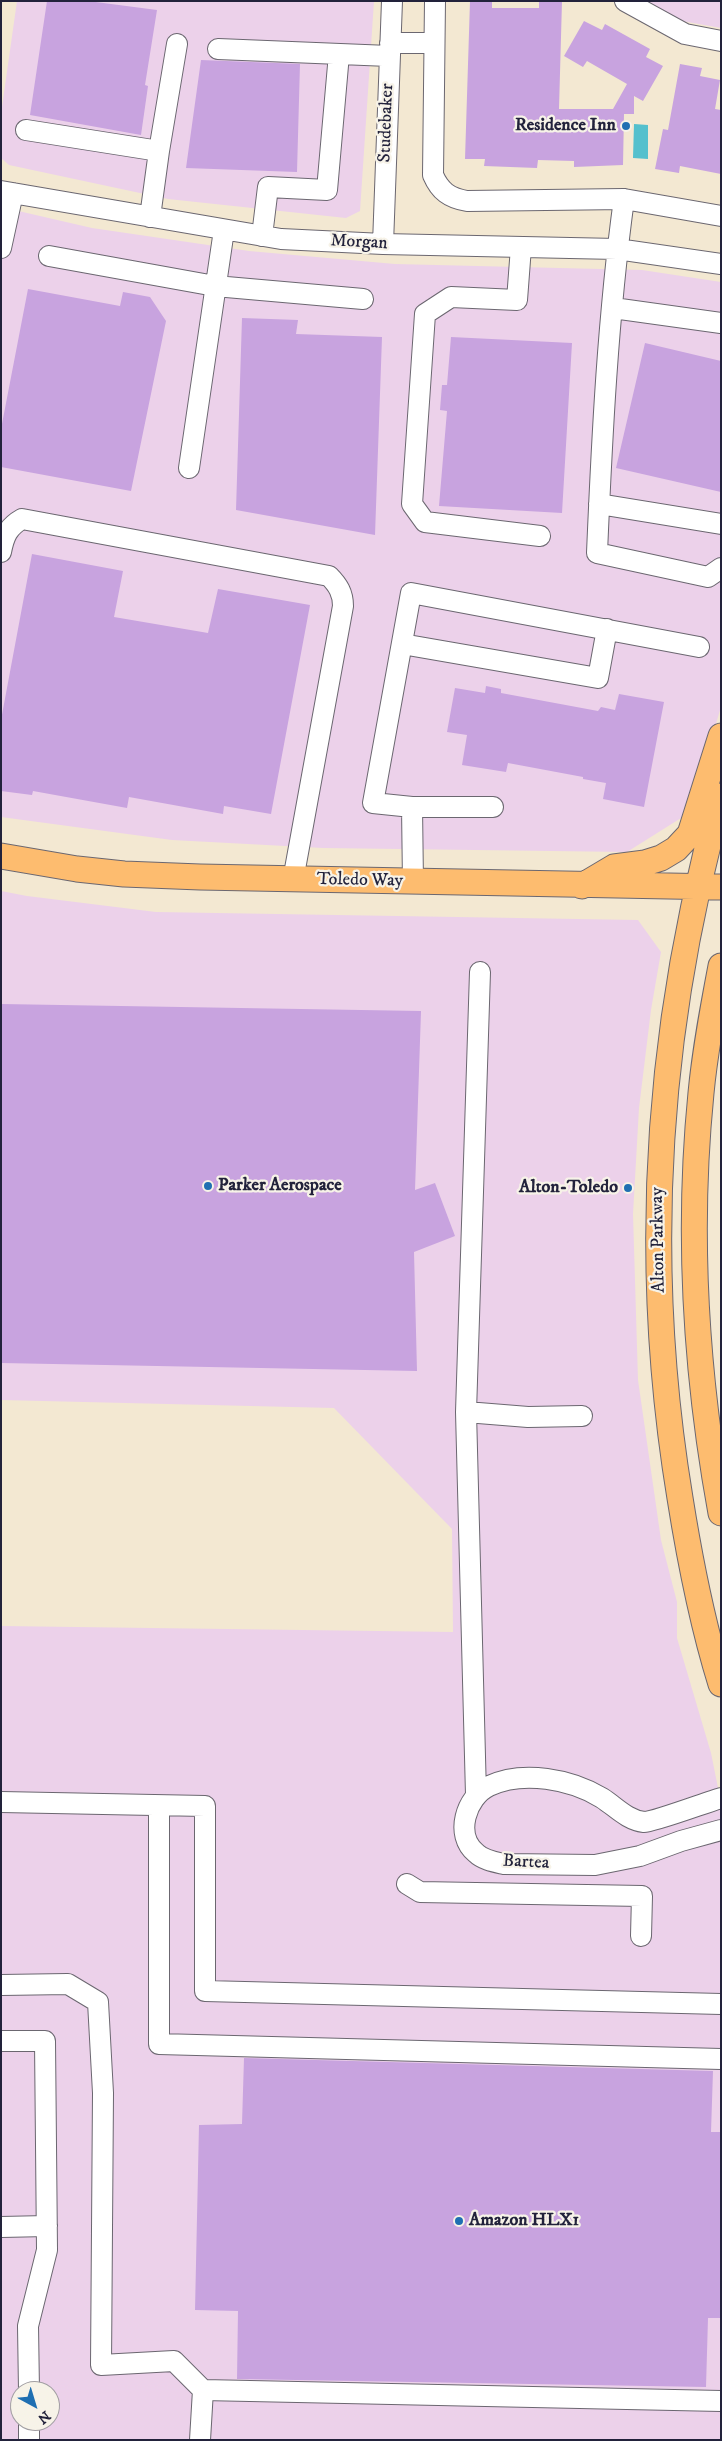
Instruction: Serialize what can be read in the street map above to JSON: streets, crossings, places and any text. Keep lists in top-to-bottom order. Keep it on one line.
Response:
{"streets":{"main road":["Toledo Way","Alton Parkway"],"street":["Studebaker","Morgan","Bartea"]},"crossings":[["Studebaker","Morgan"],["Toledo Way","Alton Parkway"]],"places":["Residence Inn","Parker Aerospace","Alton-Toledo","Amazon HLX1"],"north":"bottom right"}
